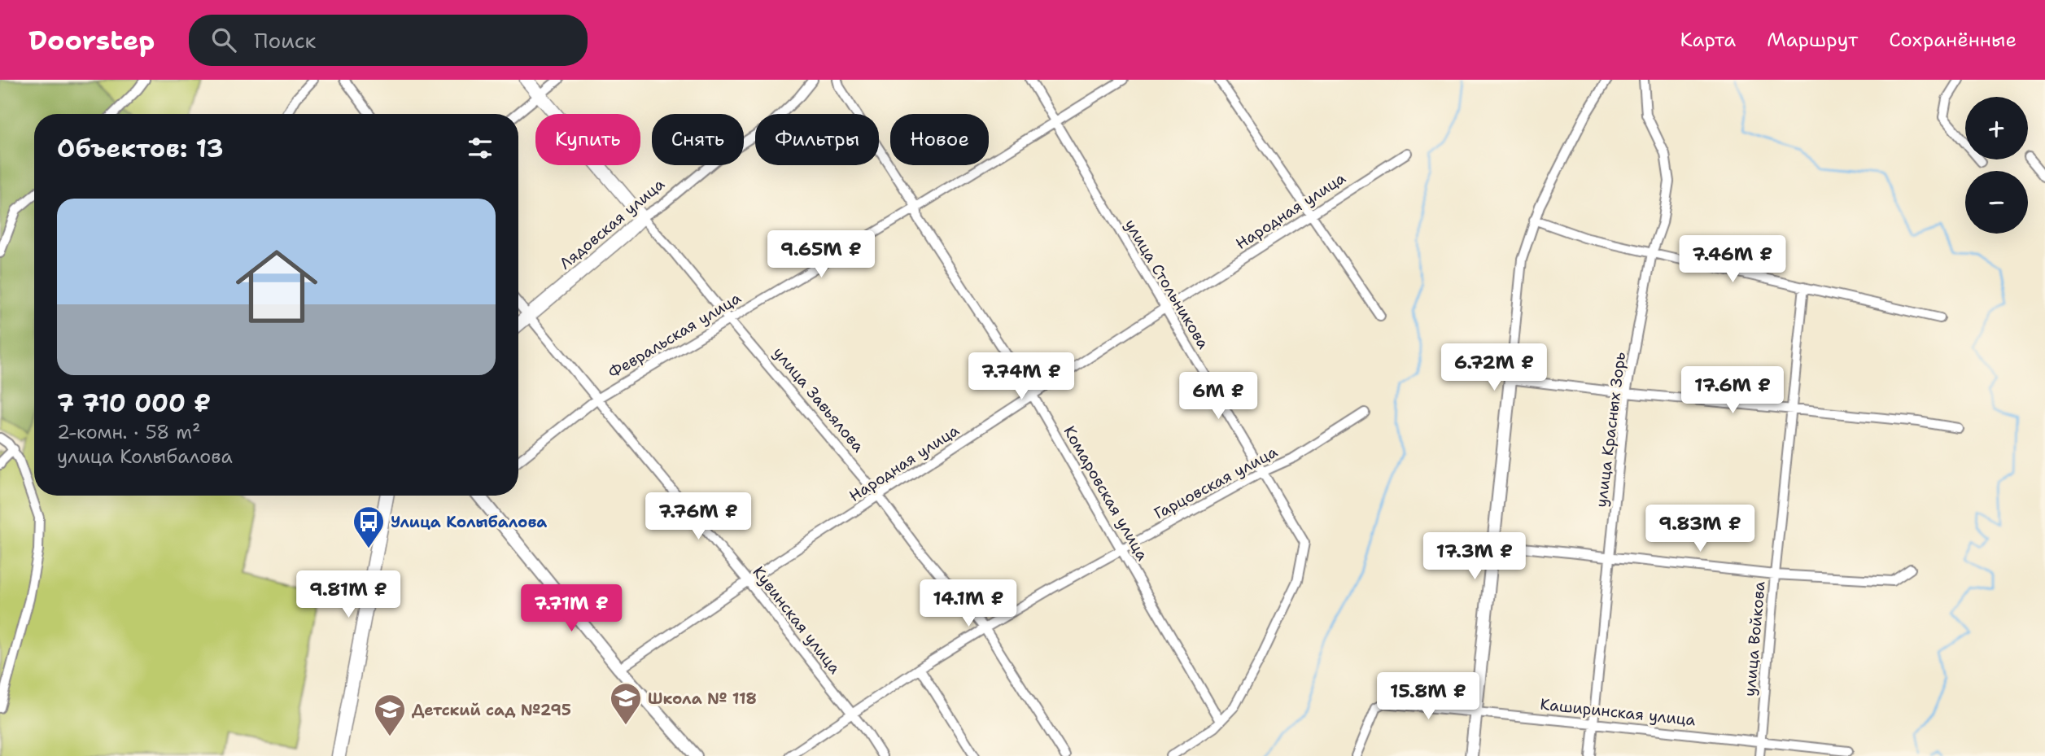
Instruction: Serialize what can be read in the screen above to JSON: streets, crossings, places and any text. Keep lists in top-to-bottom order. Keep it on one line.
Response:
{"streets":{"main road":["Лядовская улица","улица Завьялова"],"street":["Народная улица","улица Стольникова","Февральская улица","улица Красных Зорь","Гарцовская улица","Комаровская улица","Кувинская улица","улица Войкова","Каширинская улица"]},"crossings":[["Народная улица","улица Стольникова"],["Народная улица","улица Завьялова"],["Народная улица","Комаровская улица"],["Народная улица","Кувинская улица"],["Лядовская улица","улица Завьялова"],["Лядовская улица","Кувинская улица"],["улица Стольникова","Февральская улица"],["улица Стольникова","Гарцовская улица"],["улица Стольникова","Комаровская улица"],["Февральская улица","улица Завьялова"],["Февральская улица","Комаровская улица"],["Февральская улица","Кувинская улица"],["улица Завьялова","Гарцовская улица"],["улица Красных Зорь","Каширинская улица"],["Гарцовская улица","Комаровская улица"],["Гарцовская улица","Кувинская улица"],["улица Войкова","Каширинская улица"]],"places":{"bus stop":["Улица Колыбалова"],"school or university":["Школа № 118","Детский сад №295"]},"page":{"header":"Doorstep","search":"Поиск","nav":["Карта","Маршрут","Сохранённые"],"map_buttons":["+","−"],"chip":["Купить","Снять","Фильтры","Новое"],"heading":"Объектов: 13","list":[{"name":"7 710 000 ₽","note":"2-комн. · 58 m² · улица Колыбалова"}],"price":["9.65M ₽","7.46M ₽","6.72M ₽","7.74M ₽","17.6M ₽","6M ₽","7.76M ₽","9.83M ₽","17.3M ₽","9.81M ₽","14.1M ₽","7.71M ₽","15.8M ₽"]}}
